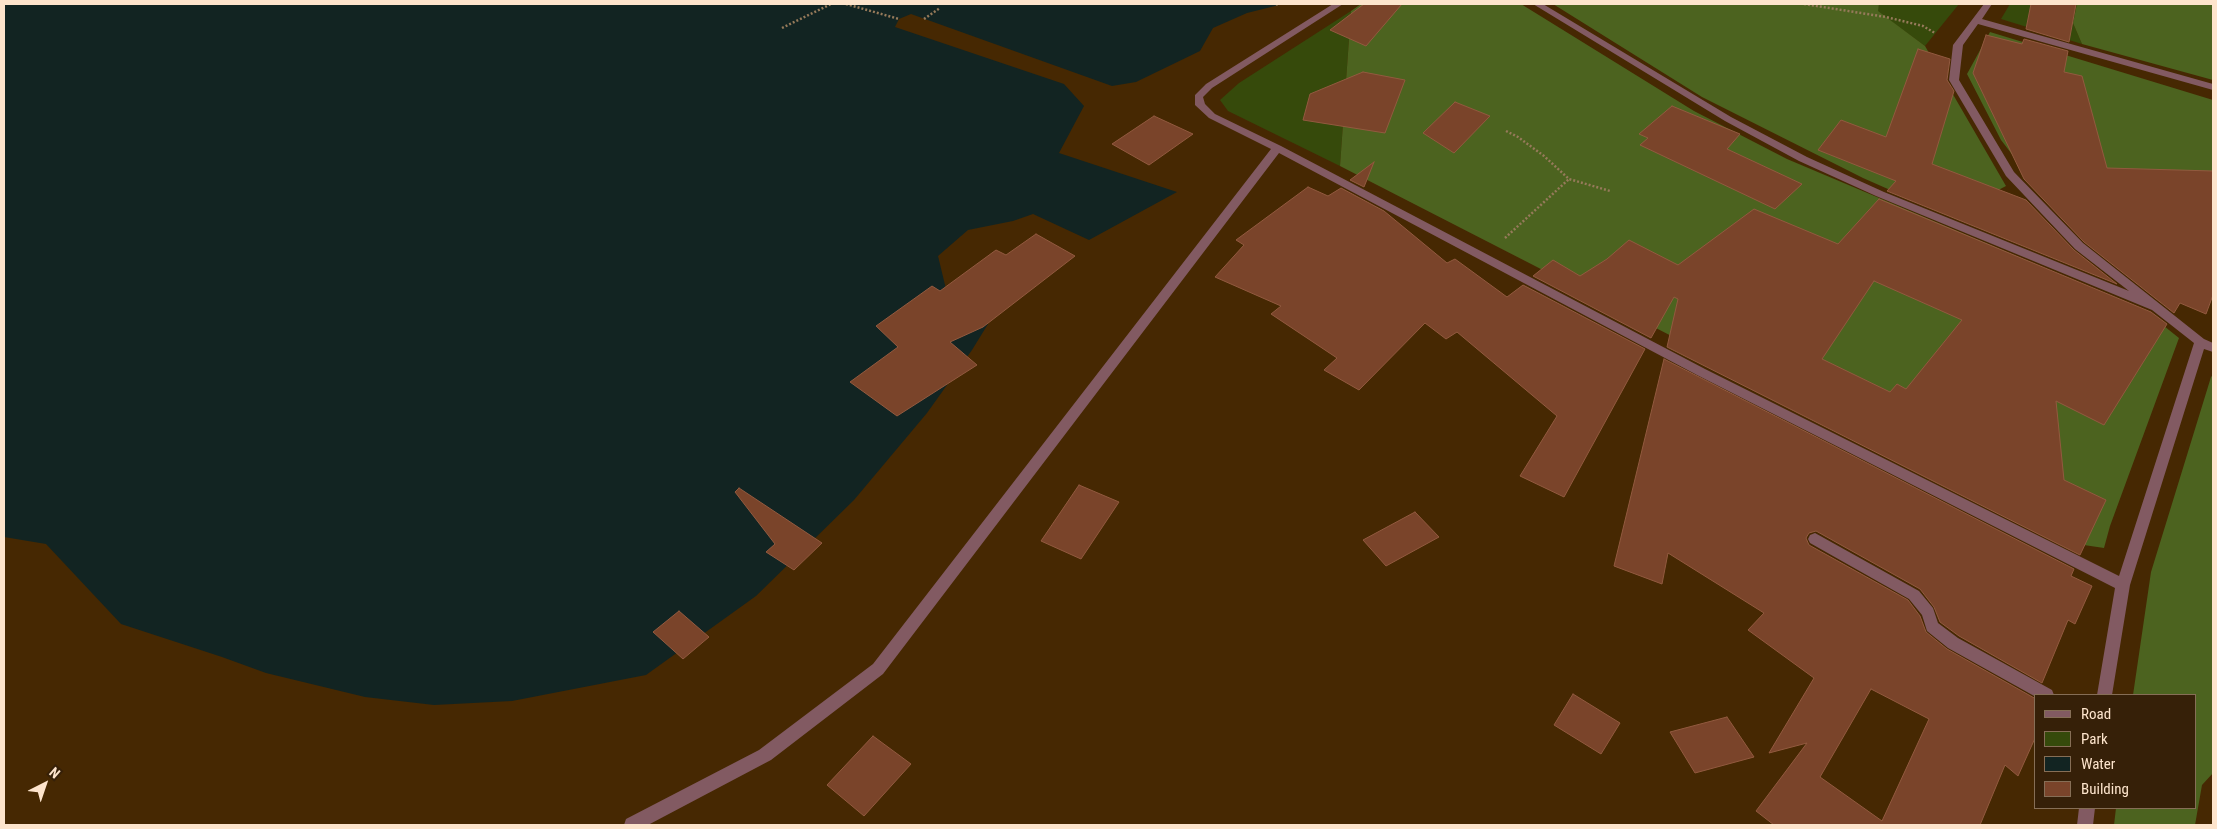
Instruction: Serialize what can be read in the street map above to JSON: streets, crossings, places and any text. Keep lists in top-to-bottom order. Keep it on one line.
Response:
{"legend":["Road","Park","Water","Building"],"north":"top right"}
